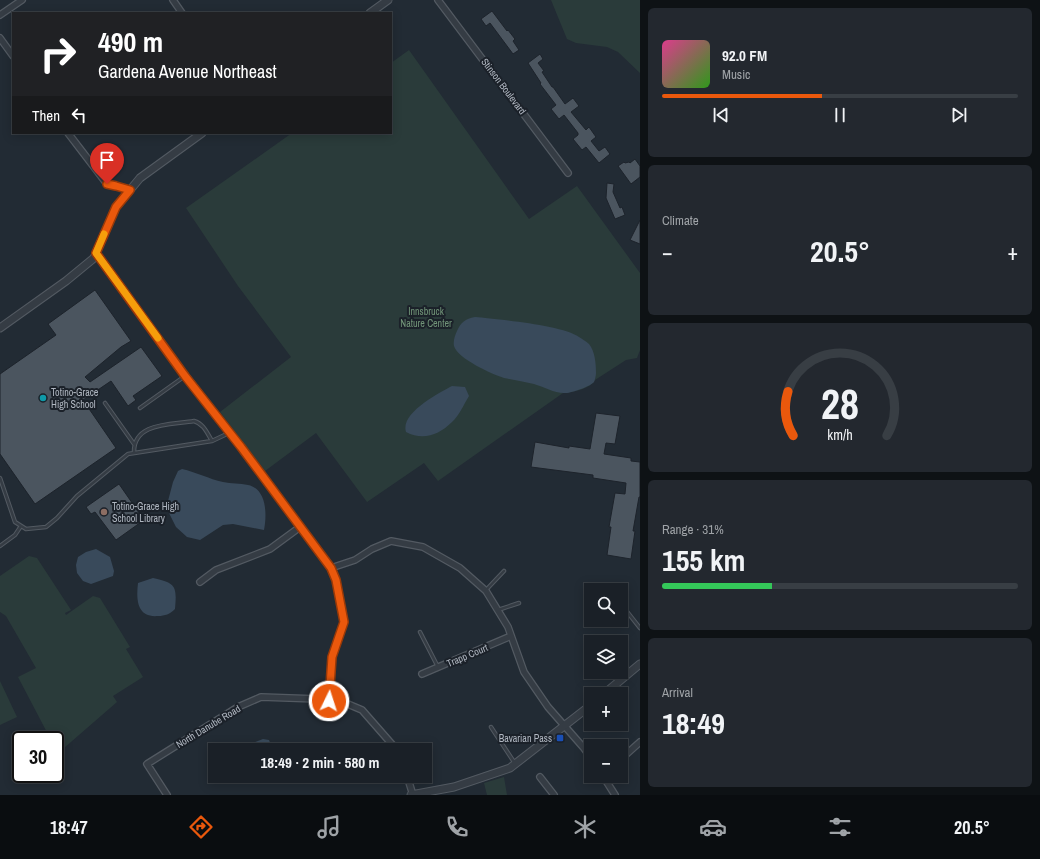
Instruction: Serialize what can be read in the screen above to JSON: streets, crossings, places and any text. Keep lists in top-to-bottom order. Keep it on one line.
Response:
{"streets":{"street":["Stinson Boulevard","Trapp Court","North Danube Road"]},"parks":["Innsbruck Nature Center"],"places":{"other":["Totino-Grace High School","Totino-Grace High School Library"],"transit":["Bavarian Pass"]},"page":{"turn":["490 m","Gardena Avenue Northeast"],"song":["92.0 FM","Music"],"then":"Then","tile":["Climate",["Range · 31%","155 km"],["Arrival","18:49"]],"heat":["−","20.5°","+"],"map_buttons":["+","−"],"limit":"30","trip":"18:49 · 2 min · 580 m","tabs":["18:47","20.5°"],"gauge":["28","km/h"]}}
